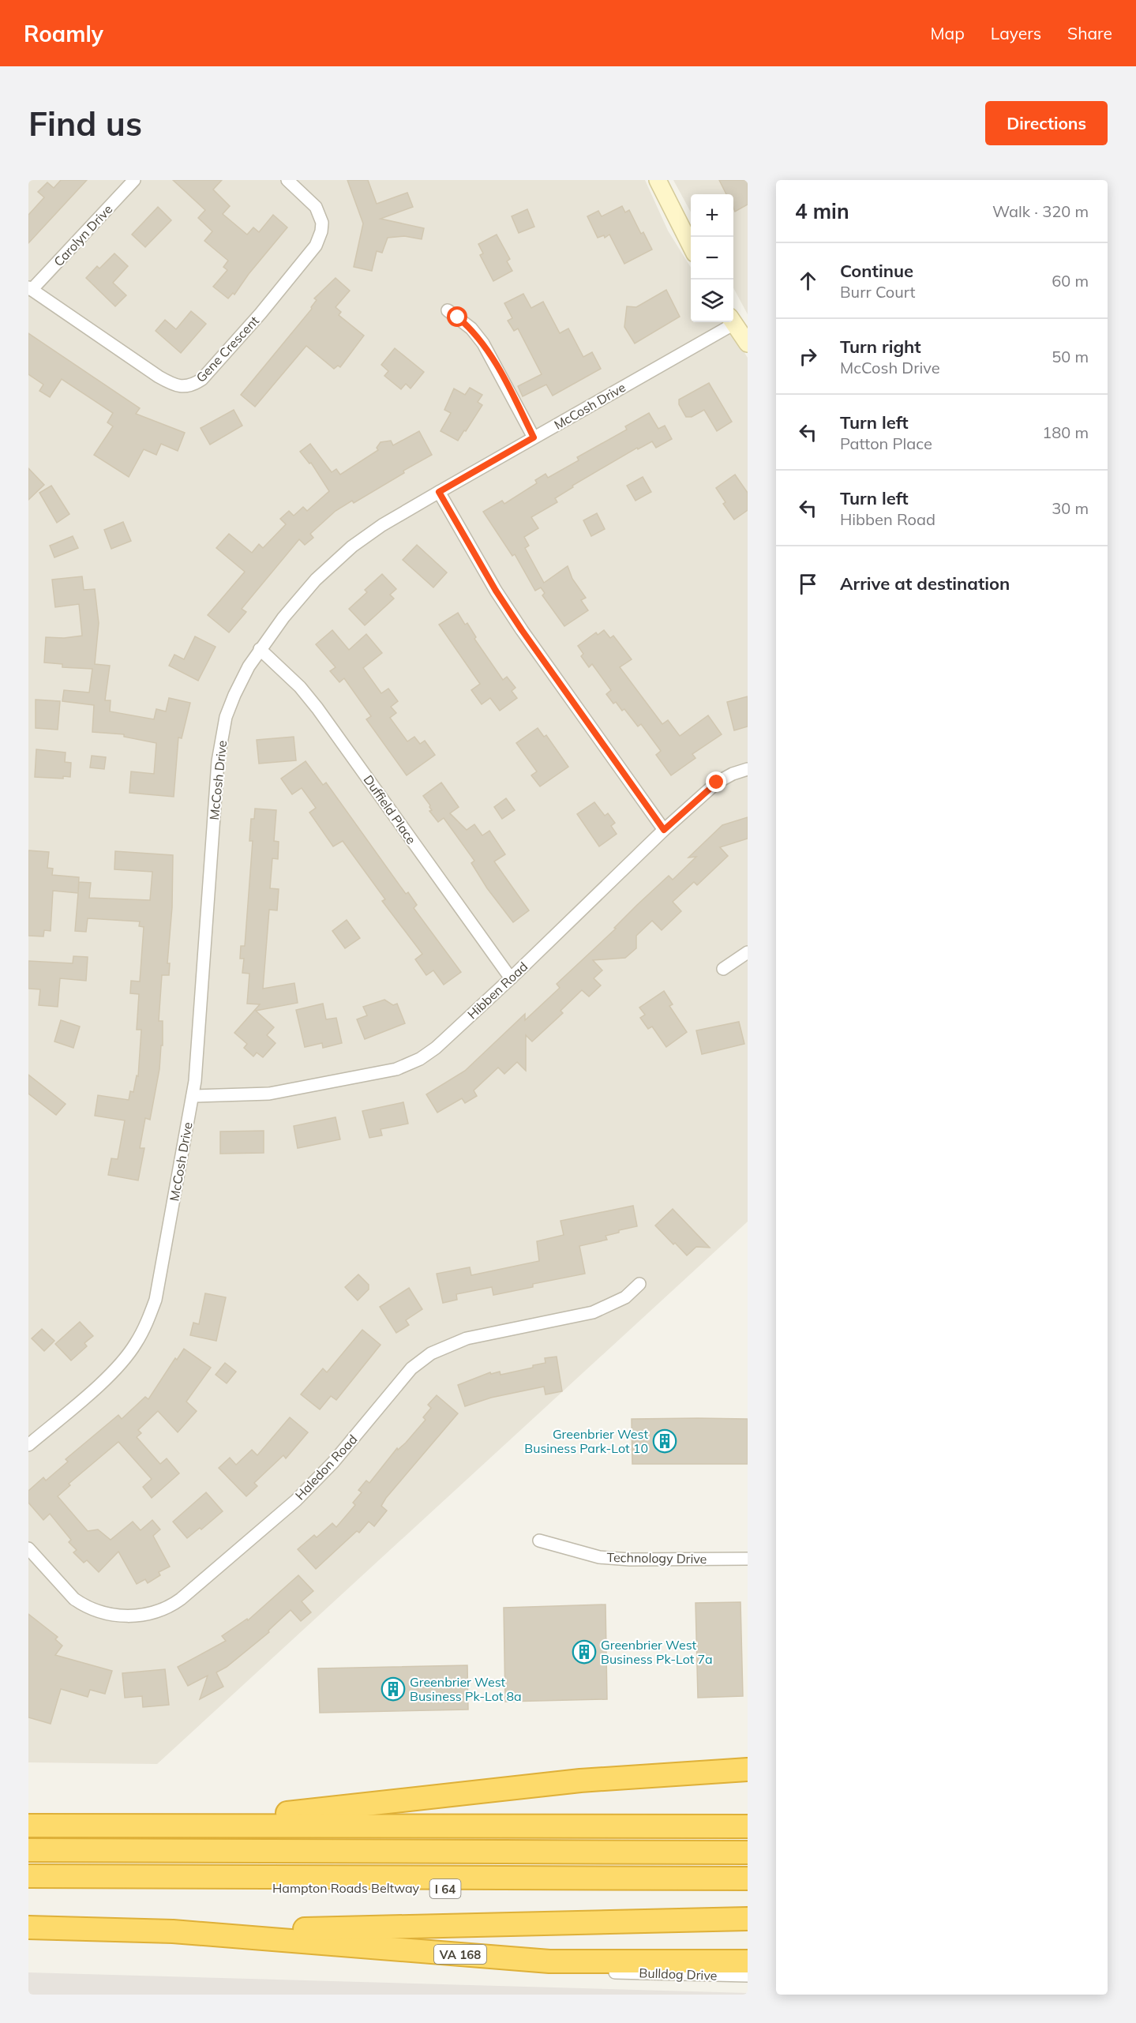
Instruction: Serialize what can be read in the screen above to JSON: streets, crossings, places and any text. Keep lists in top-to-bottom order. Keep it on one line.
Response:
{"streets":{"highway":["Hampton Roads Beltway","I 64","VA 168"],"street":["Carolyn Drive","Gene Crescent","McCosh Drive","Duffield Place","Hibben Road","Haledon Road","Technology Drive","Bulldog Drive"]},"crossings":[["Carolyn Drive","Gene Crescent"],["McCosh Drive","Duffield Place"],["McCosh Drive","Hibben Road"],["Duffield Place","Hibben Road"]],"places":{"building":["Greenbrier West Business Park-Lot 10","Greenbrier West Business Pk-Lot 7a","Greenbrier West Business Pk-Lot 8a"]},"page":{"header":"Roamly","nav":["Map","Layers","Share"],"buttons":"Directions","title":"Find us","heading":["4 min","Walk · 320 m"],"map_buttons":["+","−"],"list":[["Continue","Burr Court","60 m"],["Turn right","McCosh Drive","50 m"],["Turn left","Patton Place","180 m"],["Turn left","Hibben Road","30 m"],"Arrive at destination"]}}
